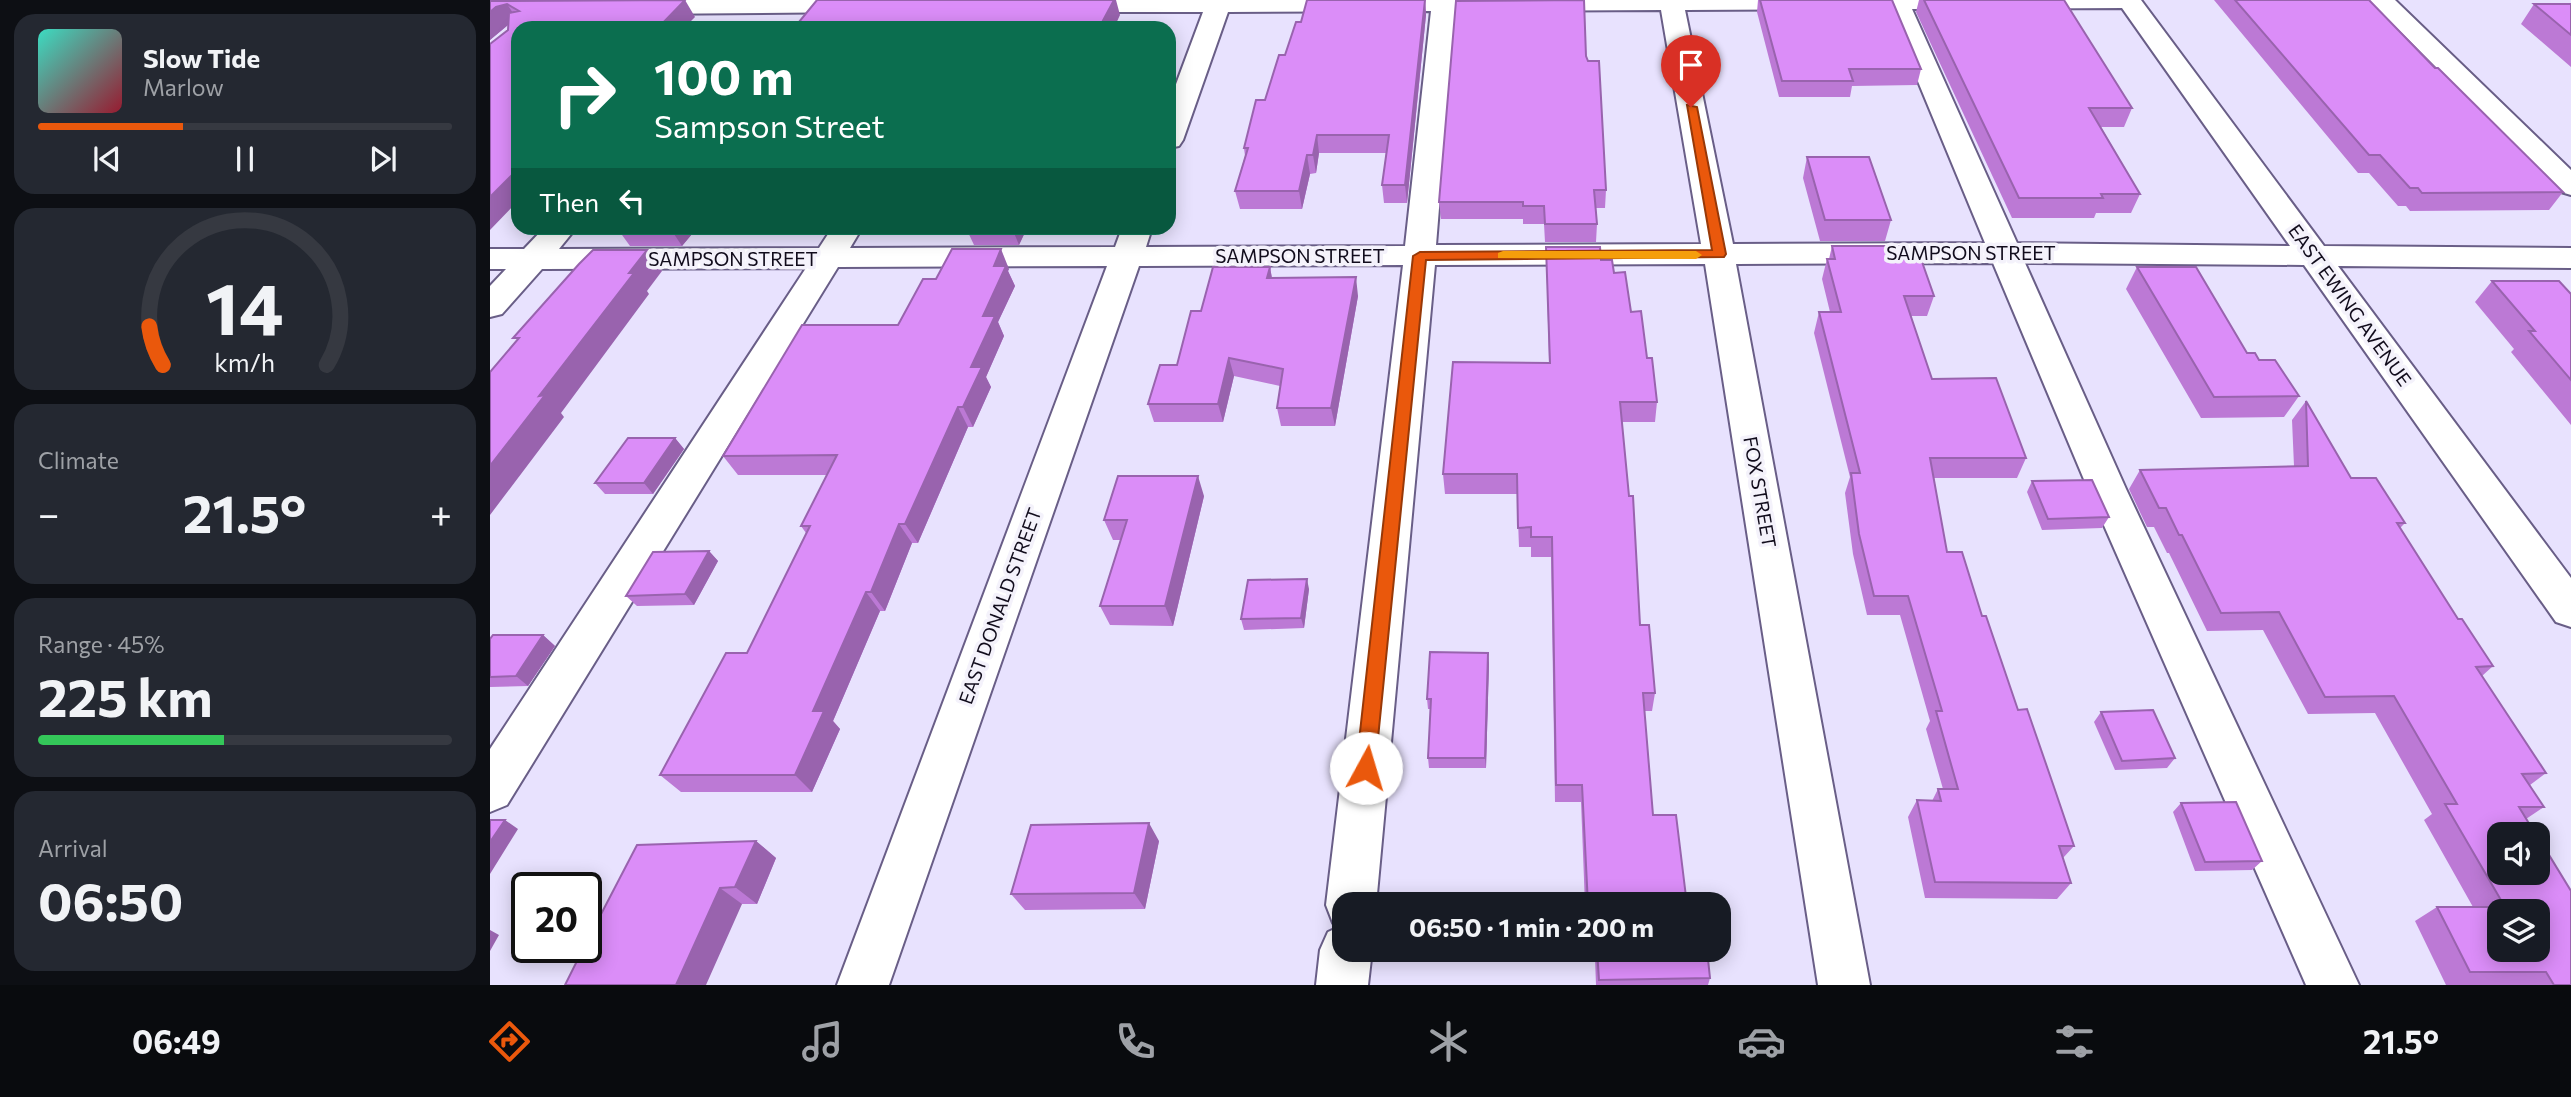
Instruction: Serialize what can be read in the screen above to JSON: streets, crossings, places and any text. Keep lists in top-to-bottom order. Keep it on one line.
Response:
{"streets":{"street":["SAMPSON STREET","EAST EWING AVENUE","FOX STREET","EAST DONALD STREET"]},"crossings":[["SAMPSON STREET","EAST EWING AVENUE"],["SAMPSON STREET","FOX STREET"],["SAMPSON STREET","EAST DONALD STREET"]],"page":{"turn":["100 m","Sampson Street"],"song":["Slow Tide","Marlow"],"then":"Then","tile":["Climate",["Range · 45%","225 km"],["Arrival","06:50"]],"heat":["−","21.5°","+"],"limit":"20","trip":"06:50 · 1 min · 200 m","tabs":["06:49","21.5°"],"gauge":["14","km/h"]}}
